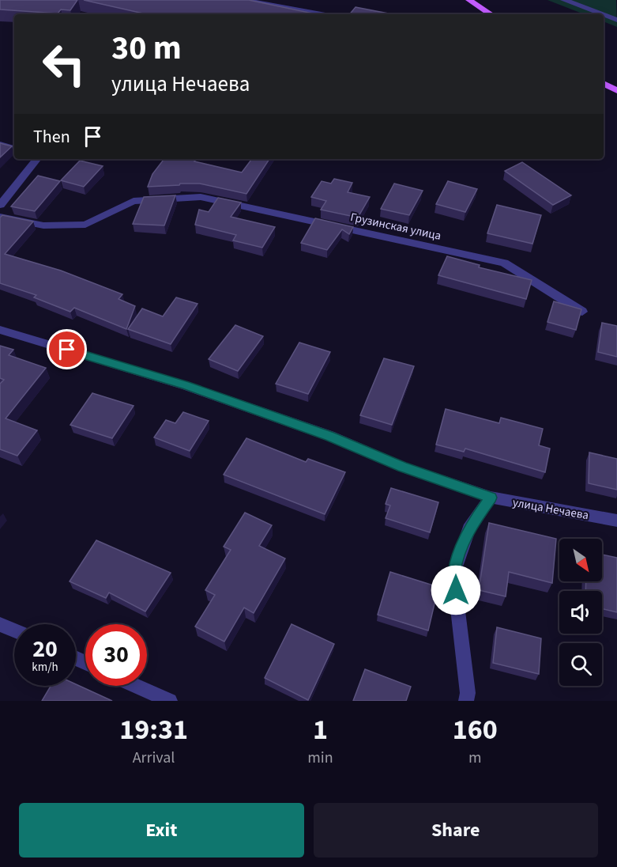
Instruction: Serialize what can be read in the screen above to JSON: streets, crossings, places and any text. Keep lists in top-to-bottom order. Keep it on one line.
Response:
{"streets":{"street":["Грузинская улица","улица Нечаева"]},"north":"bottom right","page":{"turn":["30 m","улица Нечаева"],"then":"Then","speed":"20 km/h","limit":"30","eta":["19:31","Arrival","1","min","160","m"],"buttons":["Exit","Share"]}}
